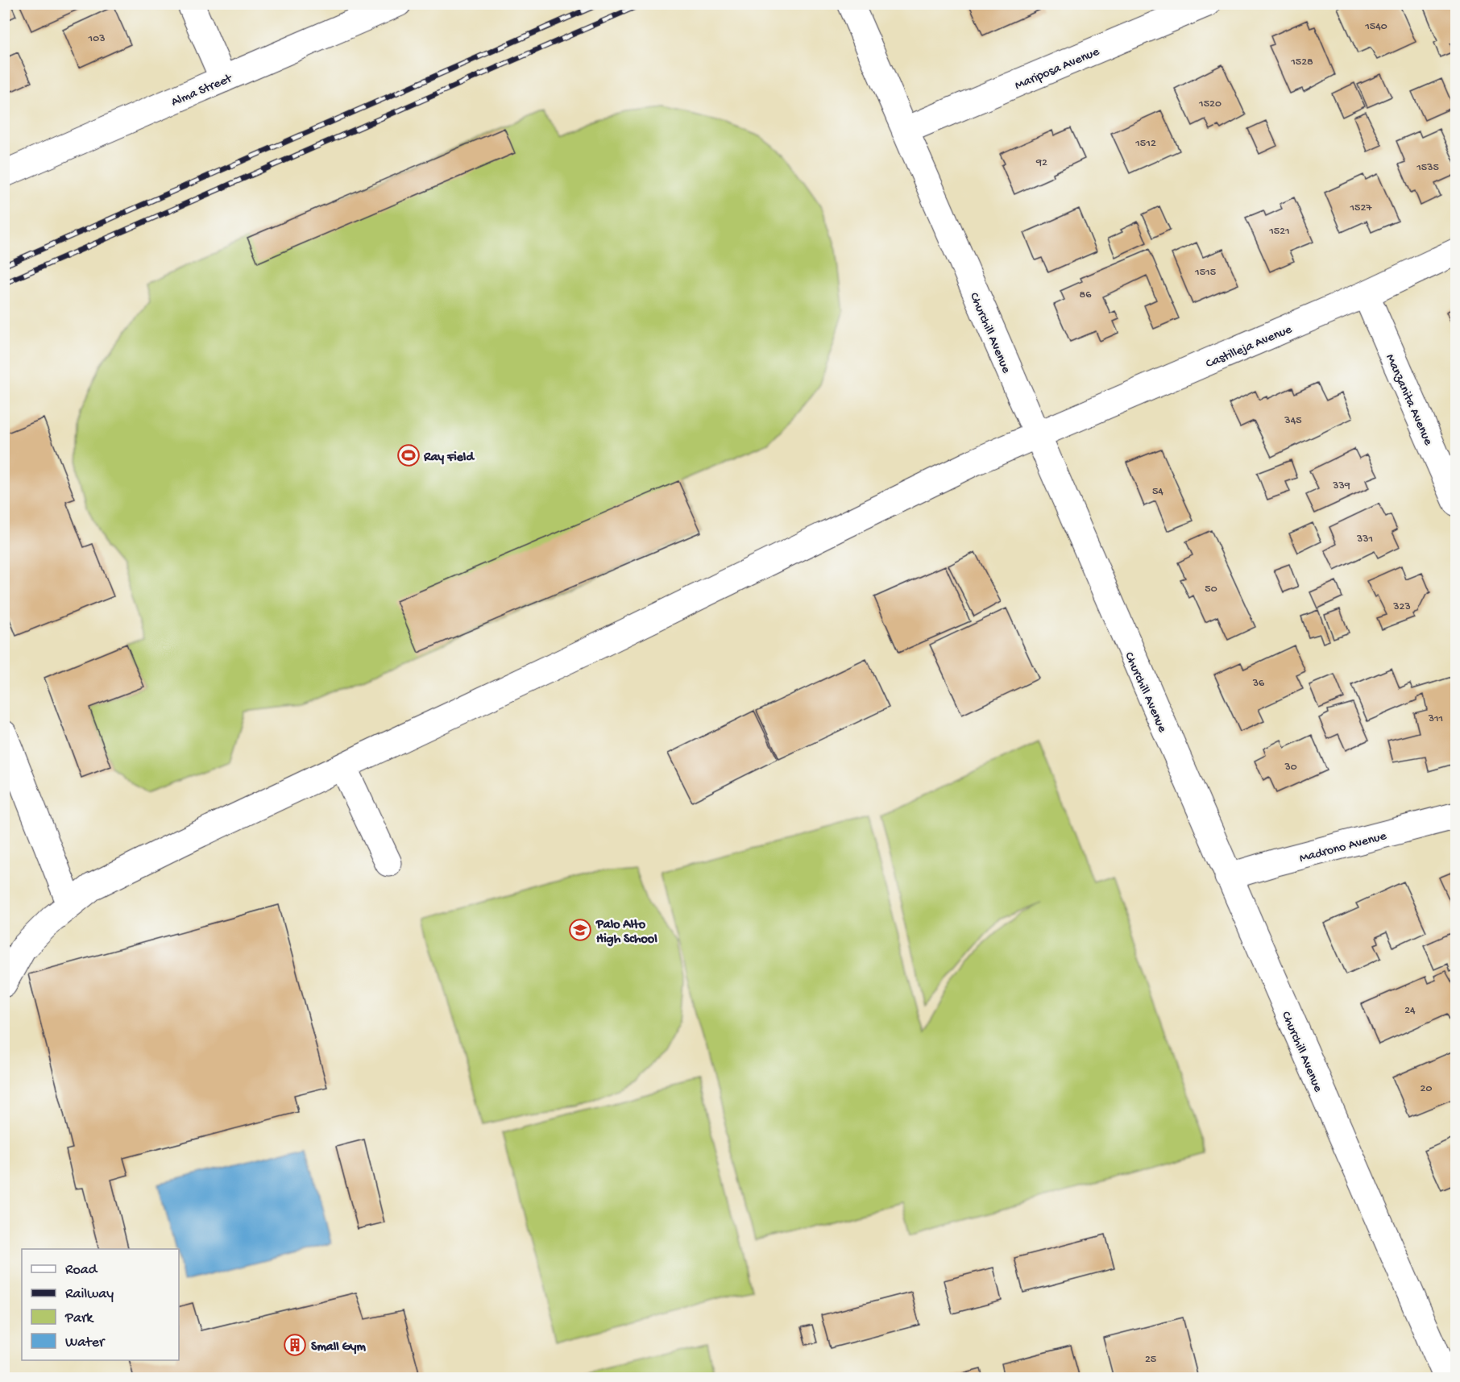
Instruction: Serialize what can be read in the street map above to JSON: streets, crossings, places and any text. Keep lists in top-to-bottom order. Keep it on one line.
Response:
{"streets":{"street":["Mariposa Avenue","Alma Street","Churchill Avenue","Castilleja Avenue","Manzanita Avenue","Madrono Avenue"]},"crossings":[["Mariposa Avenue","Churchill Avenue"],["Churchill Avenue","Castilleja Avenue"],["Churchill Avenue","Madrono Avenue"],["Castilleja Avenue","Manzanita Avenue"]],"places":{"sports":["Ray Field"],"school or university":["Palo Alto High School"],"building":["Small Gym"]},"house_numbers":["1540","103","1528","1520","1512","92","1535","1527","1521","1515","86","345","339","54","331","50","323","36","311","30","24","20","25"],"legend":["Road","Railway","Park","Water"]}
